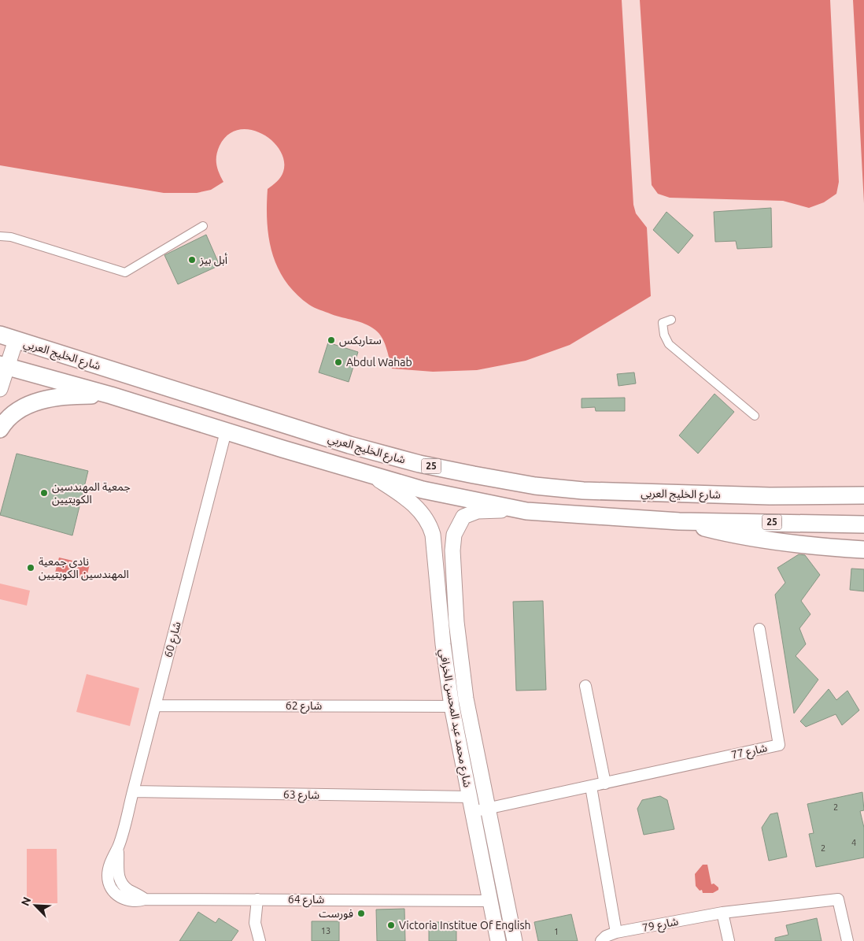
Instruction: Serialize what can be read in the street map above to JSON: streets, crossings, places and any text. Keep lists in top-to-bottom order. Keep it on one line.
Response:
{"streets":{"main road":["شارع الخليج العربي","25","شارع محمد عبد المحسن الخرافي"],"street":["شارع 60","شارع 62","شارع 77","شارع 63","شارع 64","شارع 79"]},"crossings":[["25","شارع 60"],["25","شارع محمد عبد المحسن الخرافي"],["شارع 60","شارع 62"],["شارع 60","شارع 63"],["شارع 60","شارع 64"],["شارع 62","شارع محمد عبد المحسن الخرافي"],["شارع محمد عبد المحسن الخرافي","شارع 77"],["شارع محمد عبد المحسن الخرافي","شارع 63"],["شارع محمد عبد المحسن الخرافي","شارع 64"]],"places":["أبل بيز","ستاربكس","Abdul Wahab","جمعية المهندسين الكويتيين","نادي جمعية المهندسين الكويتيين","فورست","Victoria Institue Of English"],"house_numbers":["2","4","2","13","1"],"north":"top left"}
